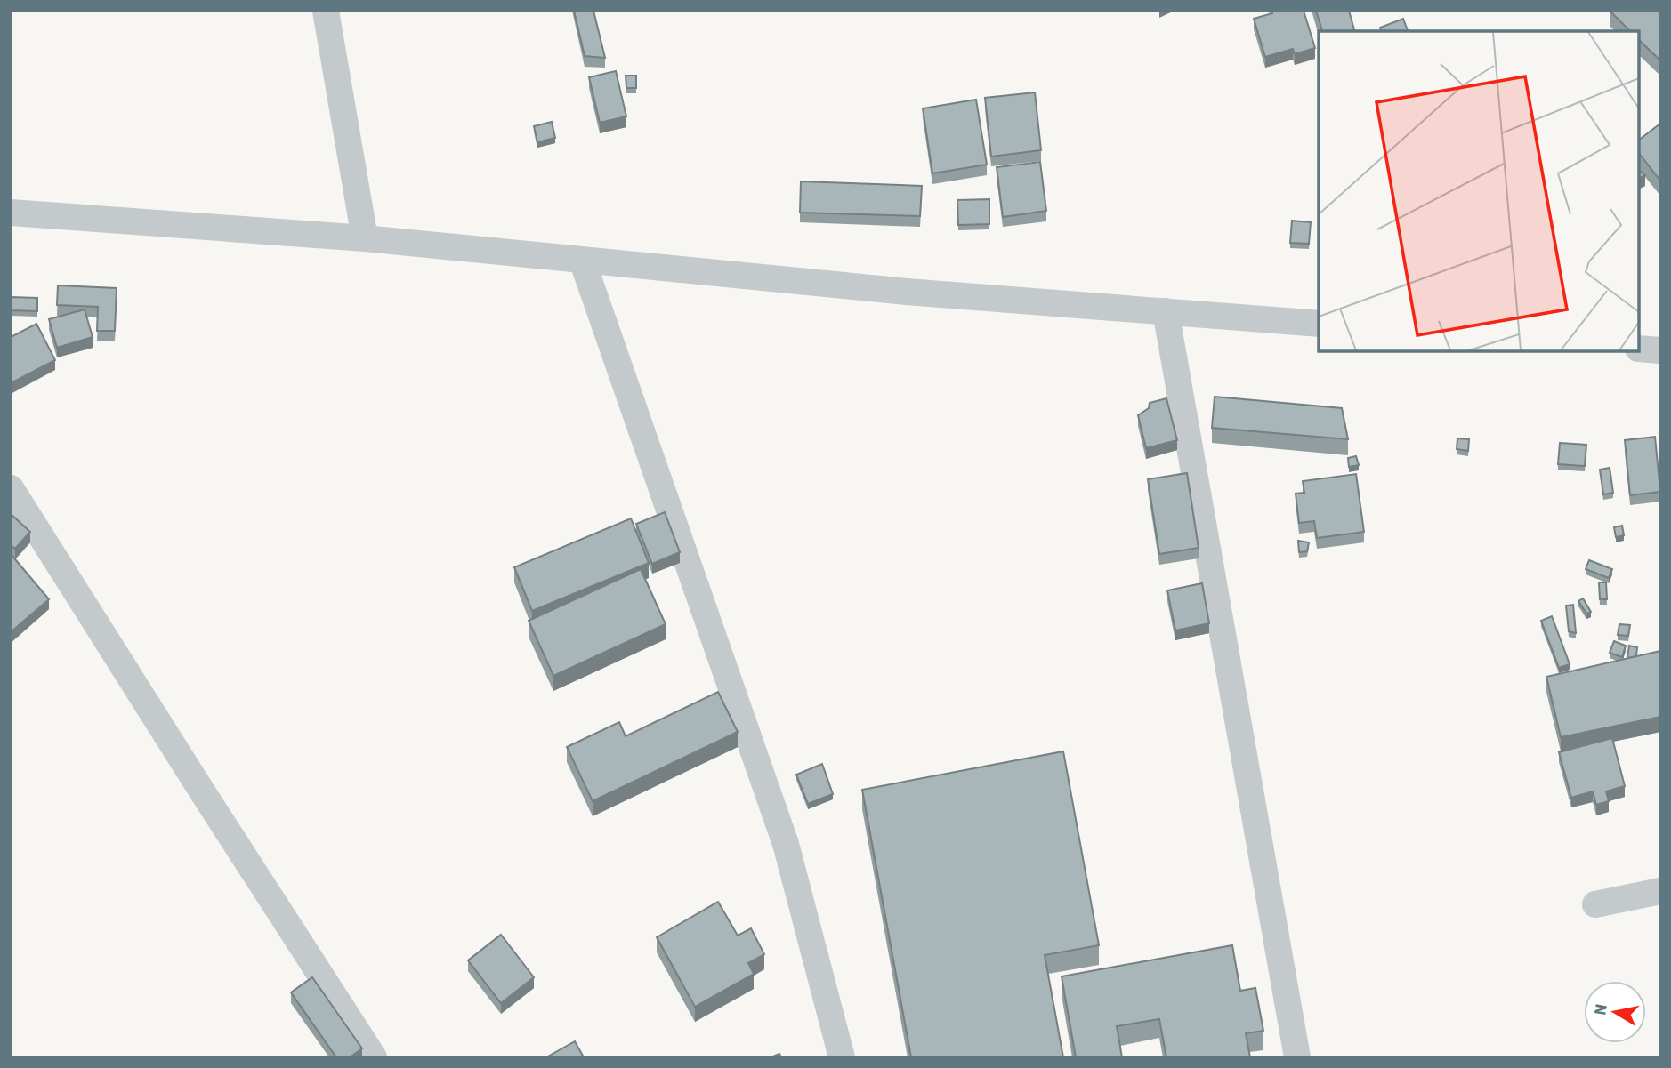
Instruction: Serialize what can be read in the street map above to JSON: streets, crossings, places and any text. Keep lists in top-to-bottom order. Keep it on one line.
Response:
{"north":"left"}
